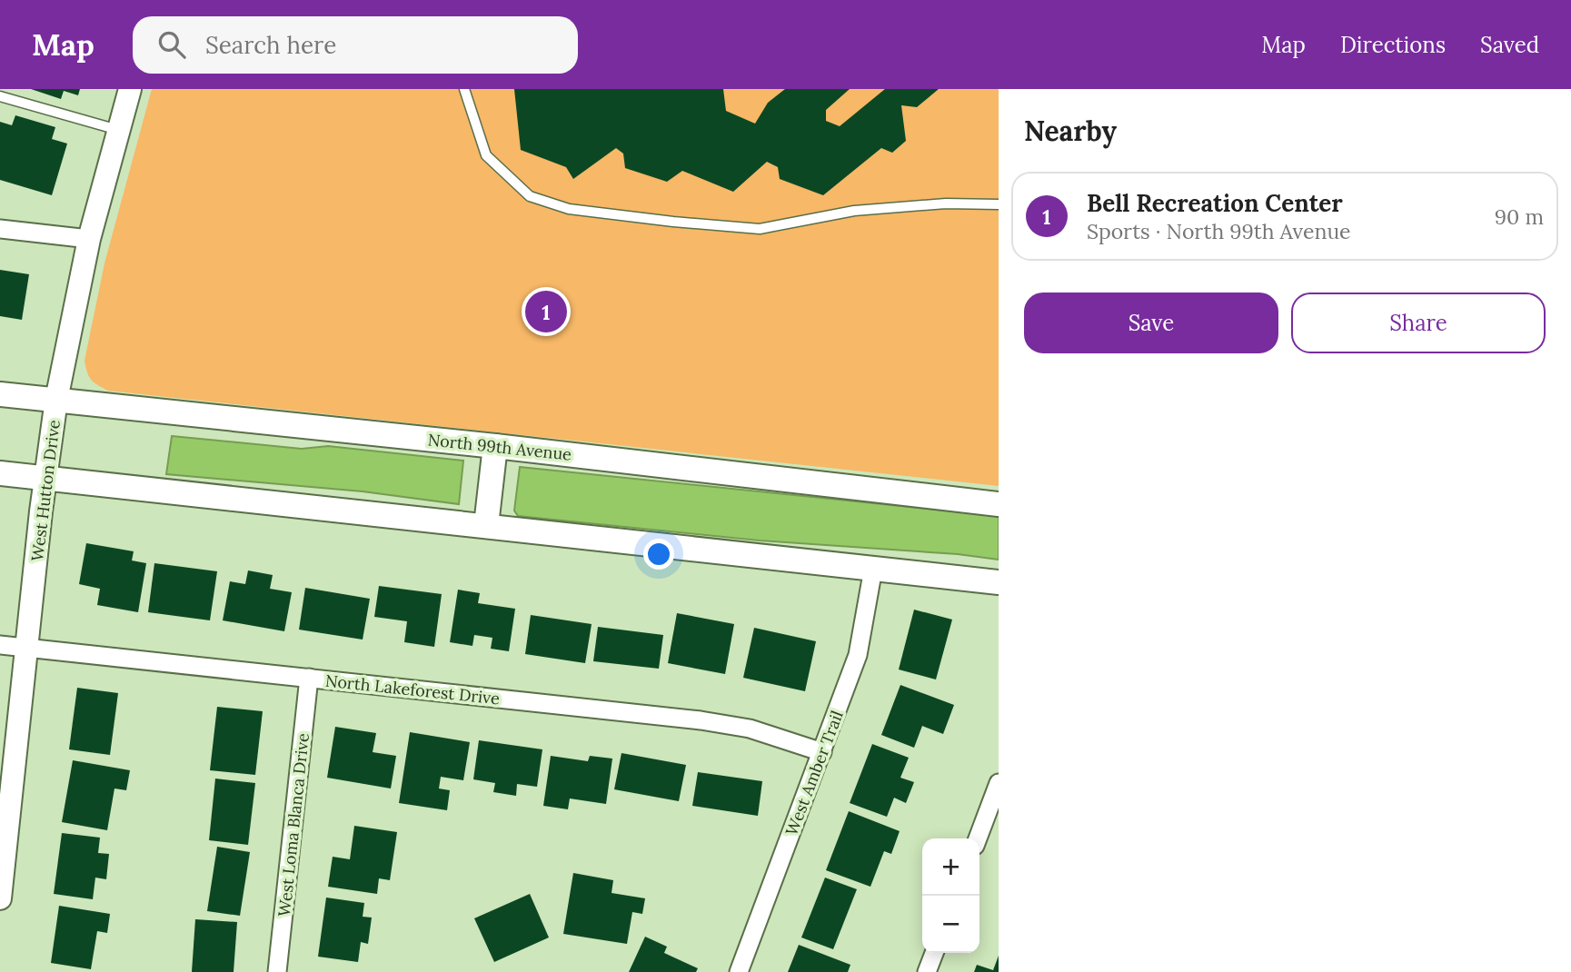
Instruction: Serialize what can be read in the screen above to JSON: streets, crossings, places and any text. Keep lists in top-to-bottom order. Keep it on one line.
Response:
{"streets":{"main road":["North 99th Avenue"],"street":["West Hutton Drive","North Lakeforest Drive","West Amber Trail","West Loma Blanca Drive"]},"crossings":[["North 99th Avenue","West Hutton Drive"],["West Hutton Drive","North Lakeforest Drive"],["North Lakeforest Drive","West Amber Trail"],["North Lakeforest Drive","West Loma Blanca Drive"]],"page":{"header":"Map","search":"Search here","nav":["Map","Directions","Saved"],"heading":"Nearby","list":[{"mark":"1","name":"Bell Recreation Center","note":"Sports · North 99th Avenue","value":"90 m"}],"buttons":["Save","Share"],"pins":"1","map_buttons":["+","−"]}}
